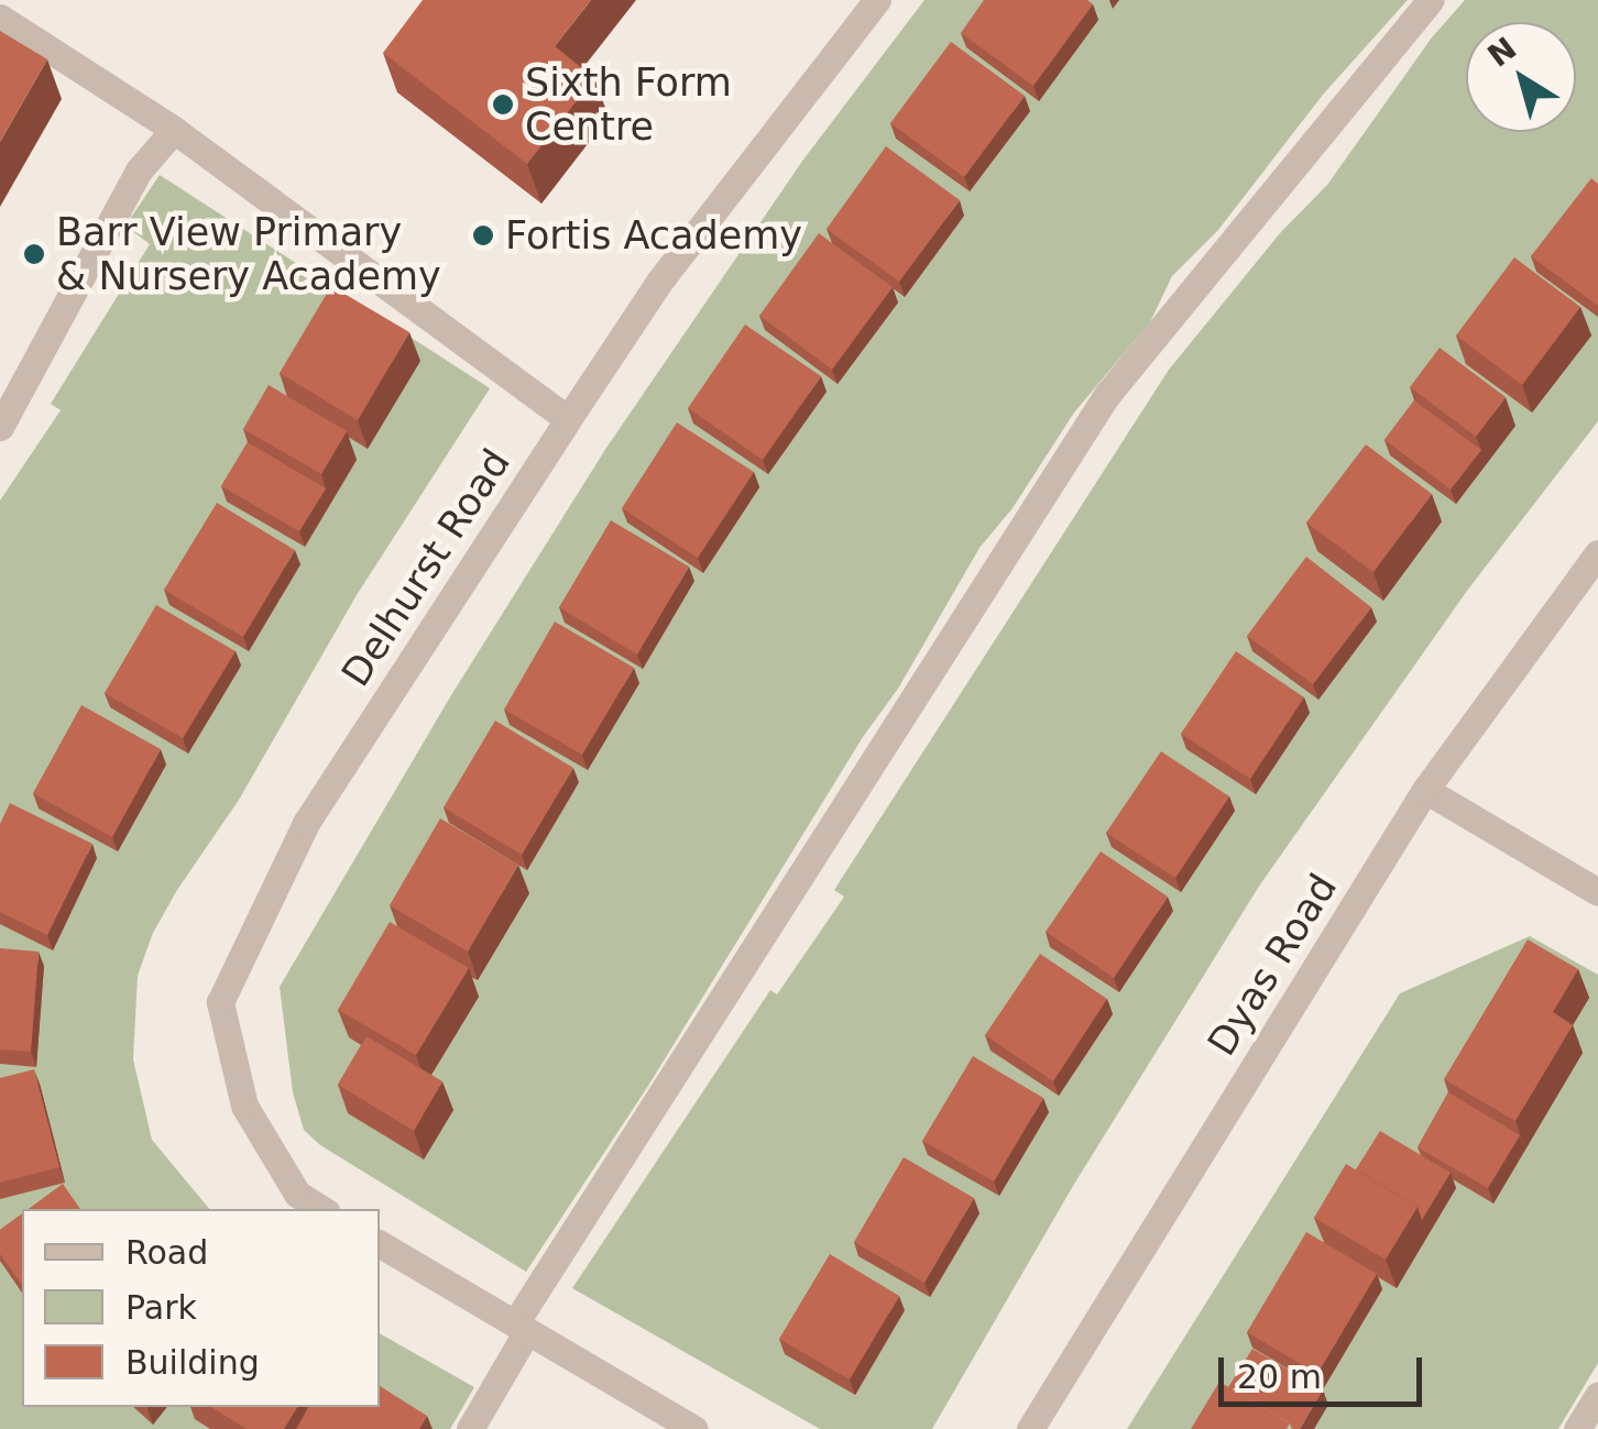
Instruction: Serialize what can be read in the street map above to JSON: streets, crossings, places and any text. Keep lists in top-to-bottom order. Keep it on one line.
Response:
{"streets":{"street":["Delhurst Road","Dyas Road"]},"places":["Sixth Form Centre","Fortis Academy","Barr View Primary & Nursery Academy"],"legend":["Road","Park","Building"],"scale_bar":"20 m","north":"top left"}
